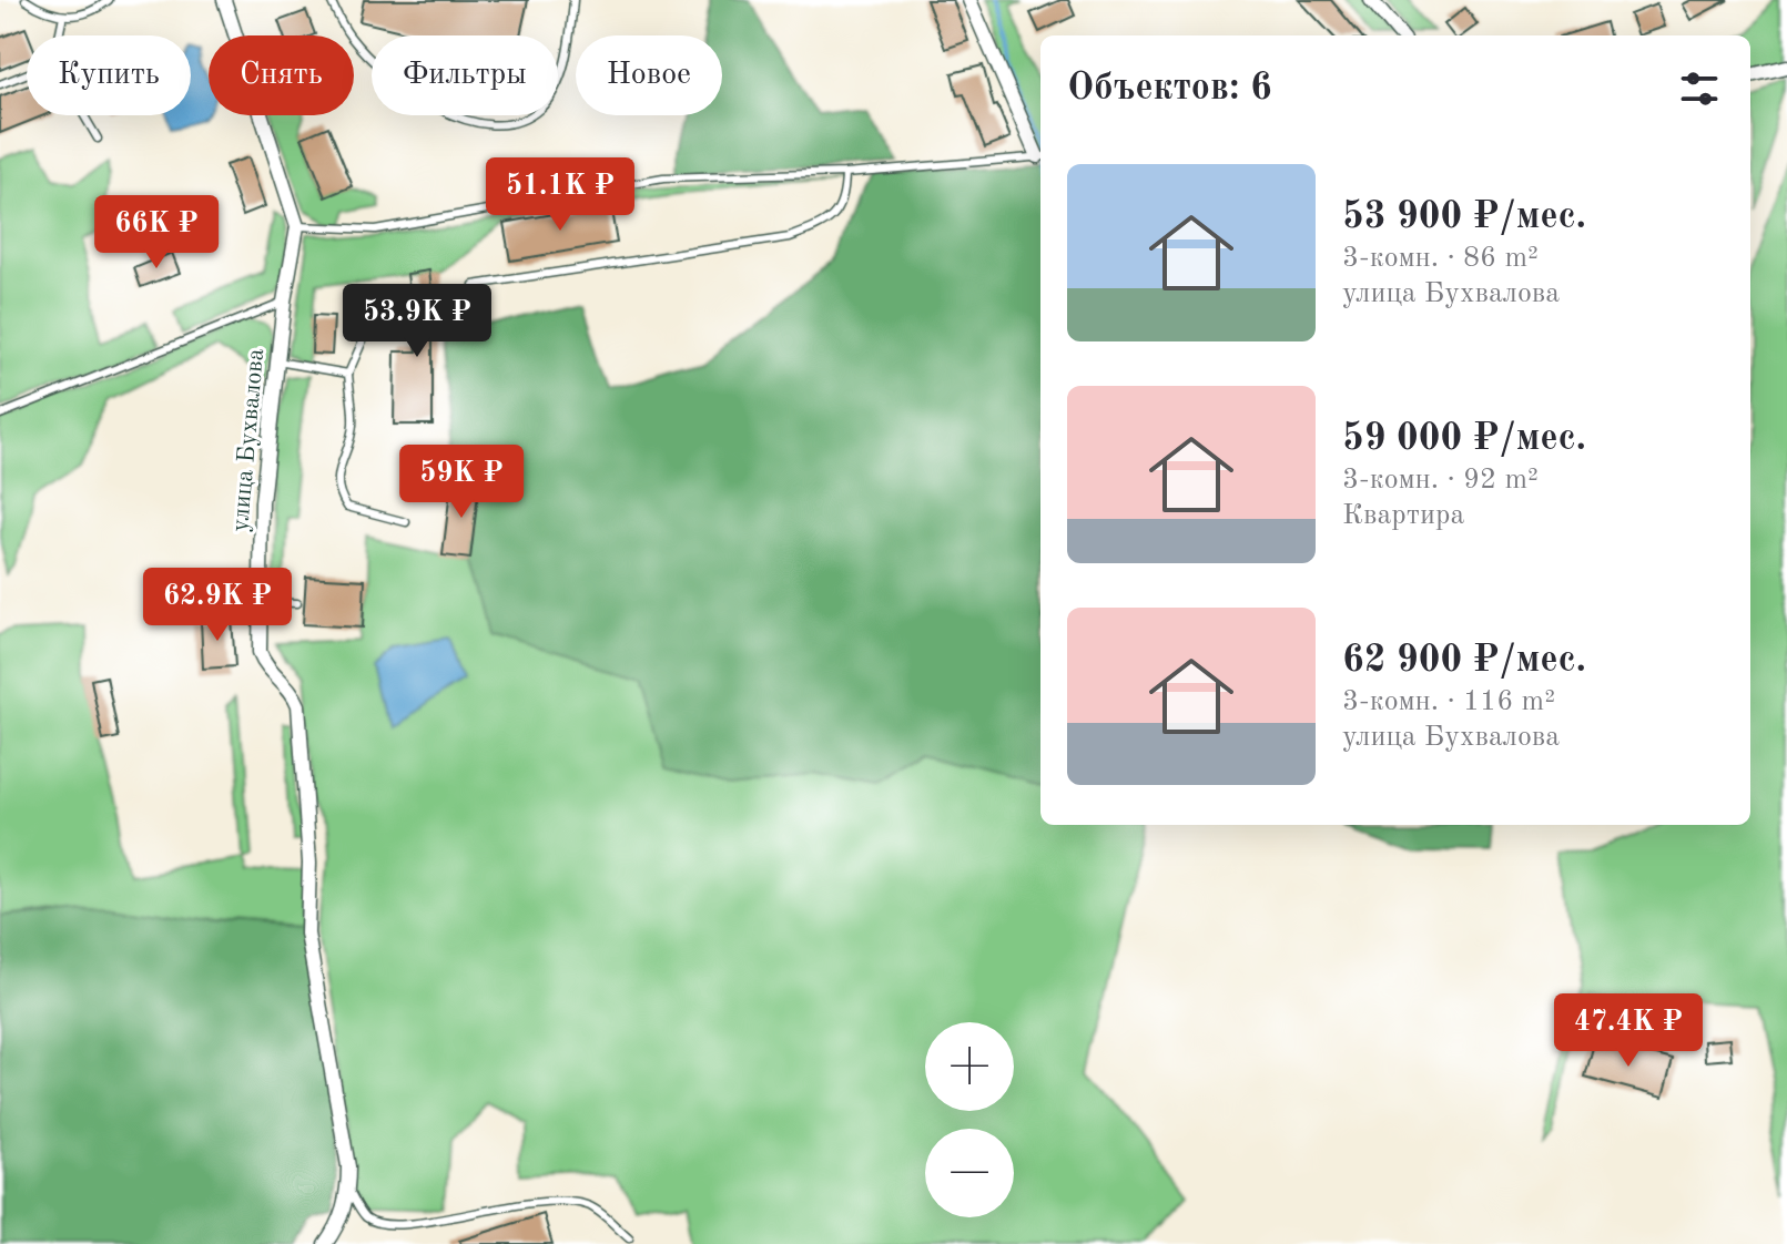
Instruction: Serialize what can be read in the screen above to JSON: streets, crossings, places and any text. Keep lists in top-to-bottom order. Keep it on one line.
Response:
{"streets":{"street":["улица Бухвалова"]},"page":{"chip":["Купить","Снять","Фильтры","Новое"],"heading":"Объектов: 6","list":[{"name":"53 900 ₽/мес.","note":"3-комн. · 86 m² · улица Бухвалова"},{"name":"59 000 ₽/мес.","note":"3-комн. · 92 m² · Квартира"},{"name":"62 900 ₽/мес.","note":"3-комн. · 116 m² · улица Бухвалова"}],"price":["51.1K ₽","66K ₽","53.9K ₽","59K ₽","62.9K ₽","47.4K ₽"],"map_buttons":["+","−"]}}
